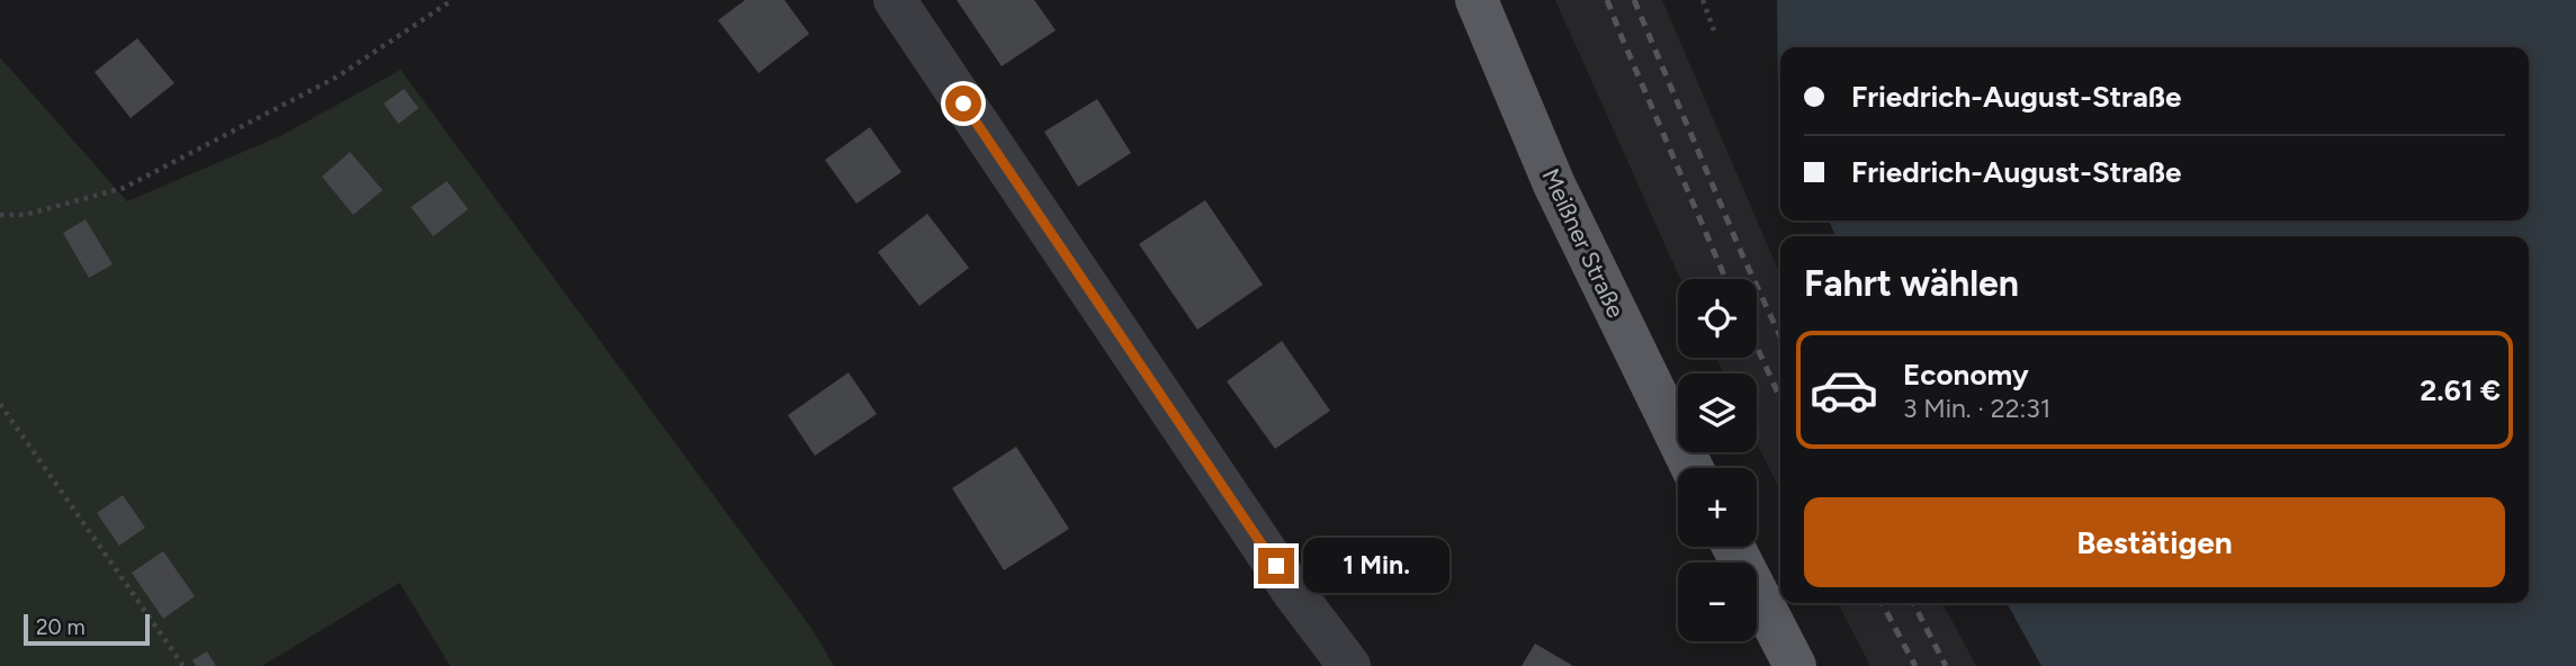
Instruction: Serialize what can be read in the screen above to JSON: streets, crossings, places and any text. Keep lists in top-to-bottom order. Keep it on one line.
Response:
{"streets":{"main road":["Meißner Straße"]},"scale_bar":"20 m","page":{"banner":["Friedrich-August-Straße","Friedrich-August-Straße"],"heading":"Fahrt wählen","map_buttons":["+","−"],"list":[{"name":"Economy","note":"3 Min. · 22:31","value":"2.61 €"}],"buttons":"Bestätigen","bubble":"1 Min.","scale":"20 m"}}
